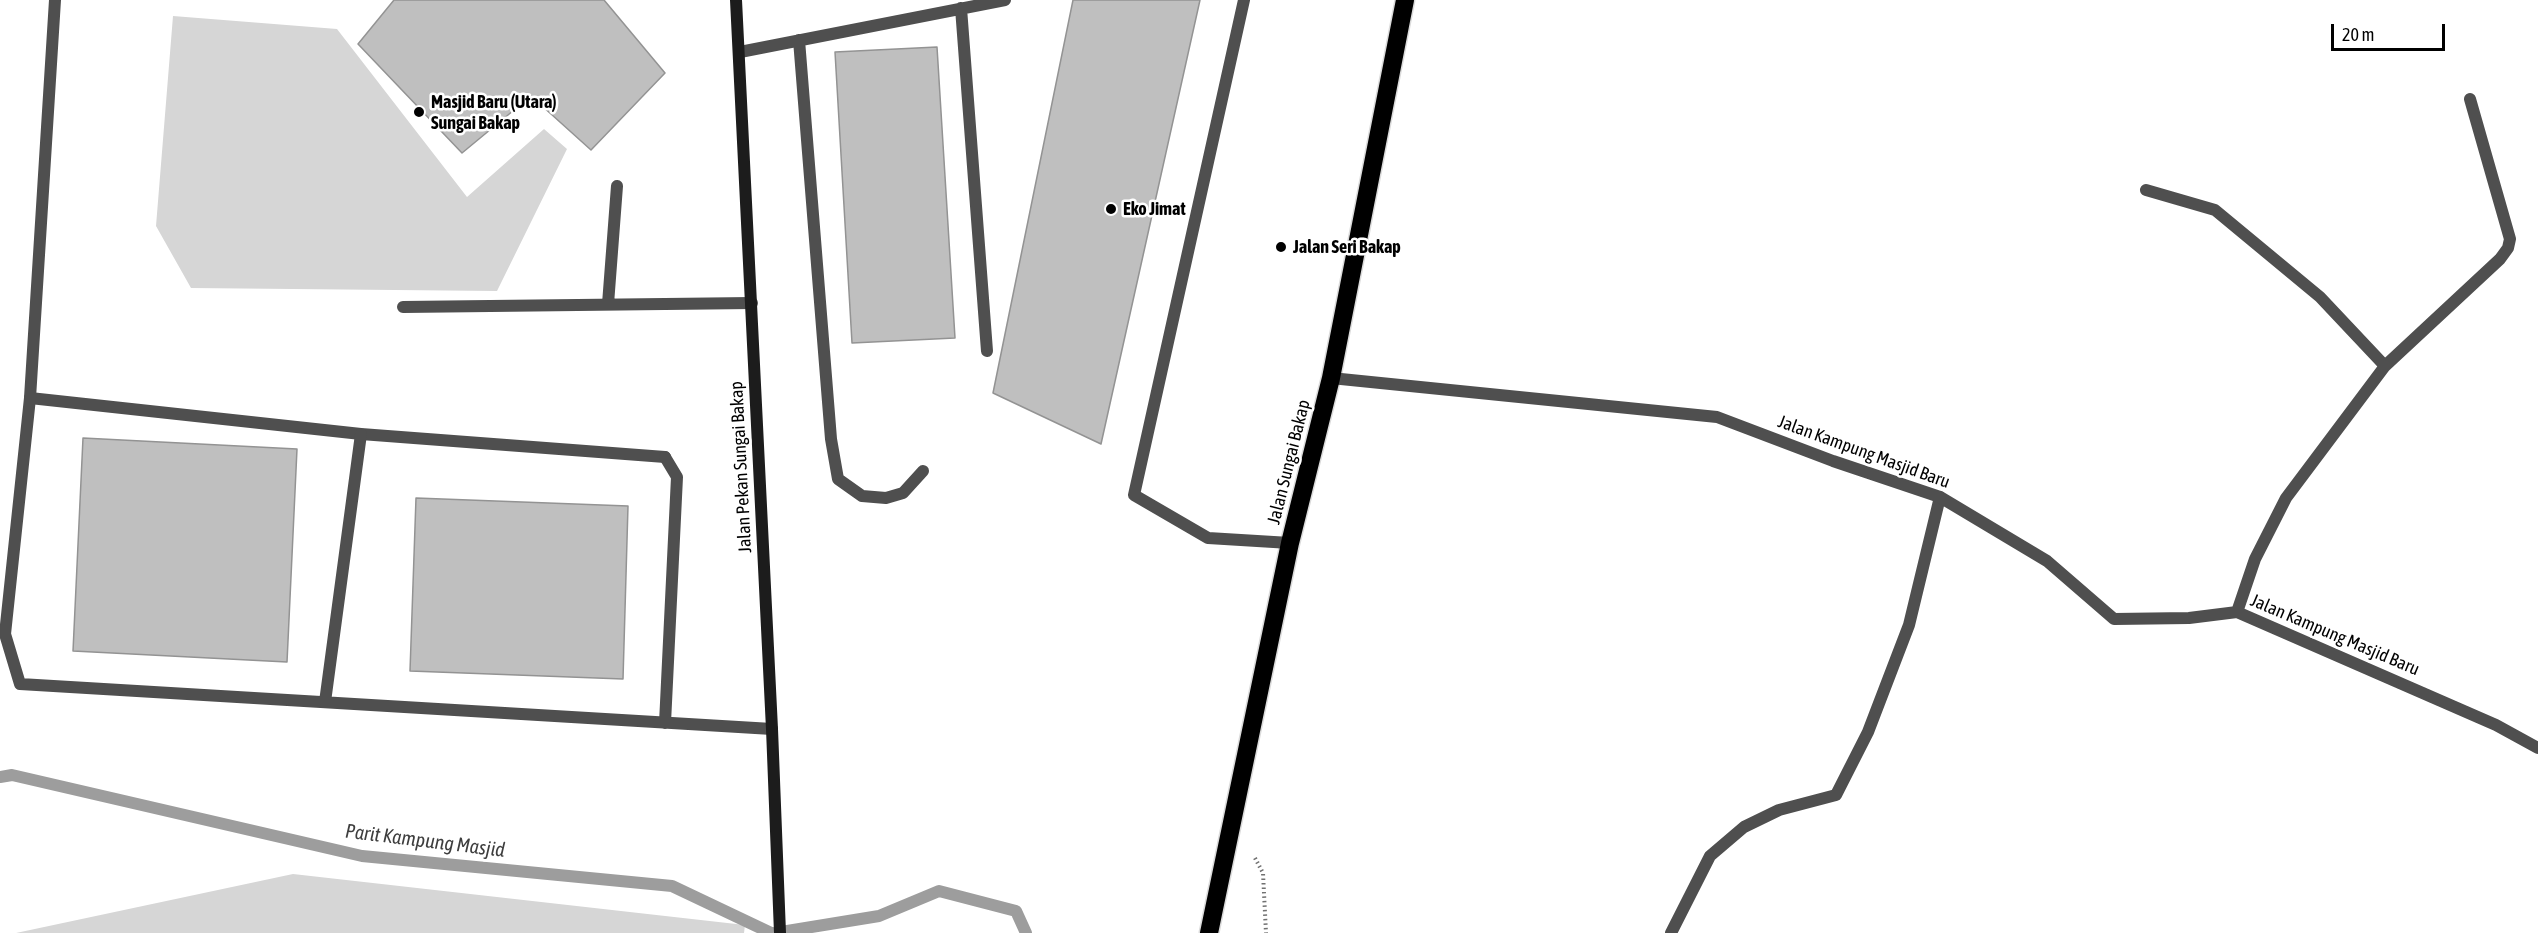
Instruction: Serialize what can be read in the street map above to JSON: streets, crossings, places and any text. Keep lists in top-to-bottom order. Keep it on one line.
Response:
{"streets":{"highway":["Jalan Sungai Bakap"],"main road":["Jalan Pekan Sungai Bakap"],"street":["Jalan Kampung Masjid Baru"]},"crossings":[["Jalan Kampung Masjid Baru","Jalan Sungai Bakap"]],"water":["Parit Kampung Masjid"],"places":["Masjid Baru (Utara) Sungai Bakap","Eko Jimat","Jalan Seri Bakap"],"scale_bar":"20 m"}
